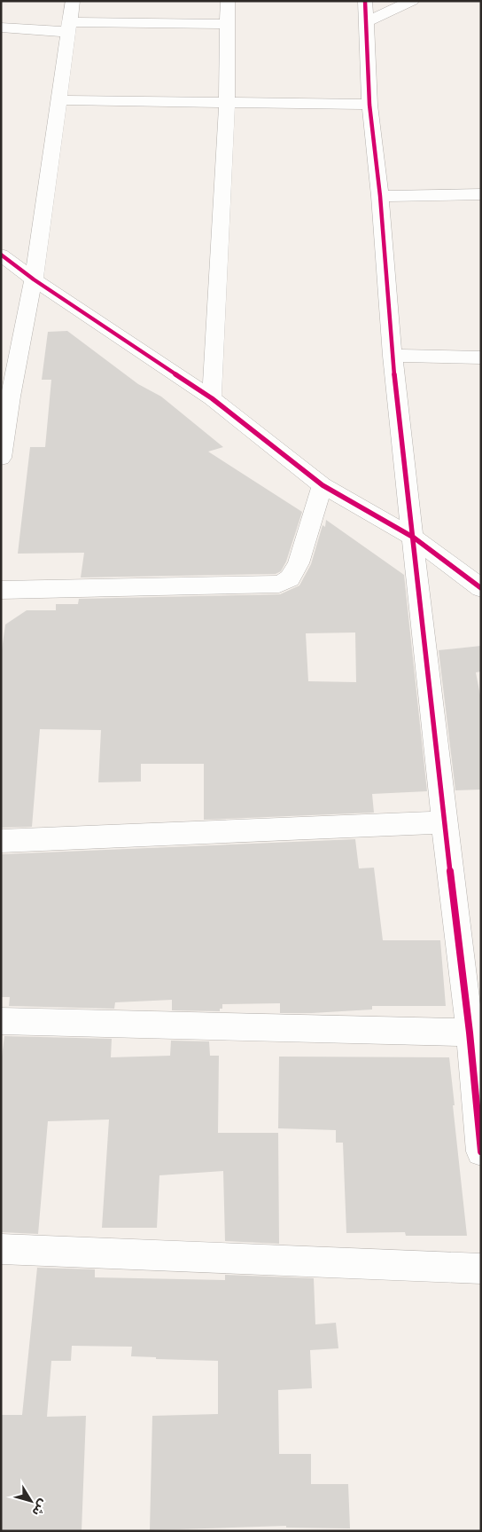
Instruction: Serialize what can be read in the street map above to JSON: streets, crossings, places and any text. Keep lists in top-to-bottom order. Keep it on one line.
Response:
{"north":"bottom right"}
